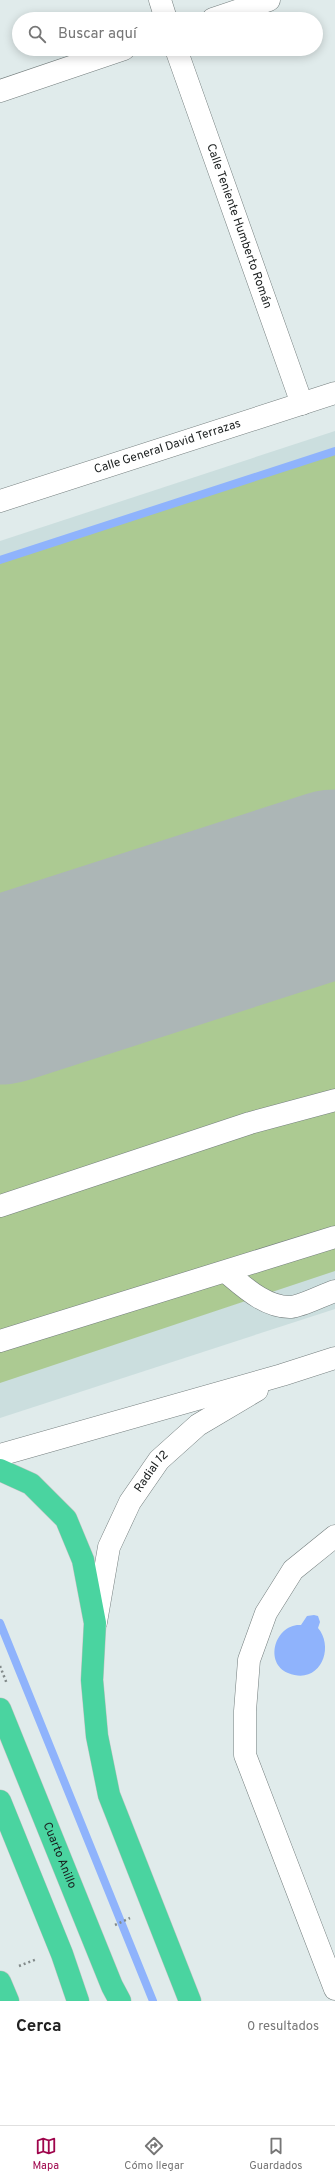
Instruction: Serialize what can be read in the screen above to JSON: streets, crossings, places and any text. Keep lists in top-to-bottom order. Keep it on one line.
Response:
{"streets":{"highway":["Cuarto Anillo"],"street":["Calle Teniente Humberto Román","Calle General David Terrazas","Radial 12"]},"crossings":[["Calle Teniente Humberto Román","Calle General David Terrazas"]],"page":{"search":"Buscar aquí","heading":["Cerca","0 resultados"],"nav":["Mapa","Cómo llegar","Guardados"]}}
